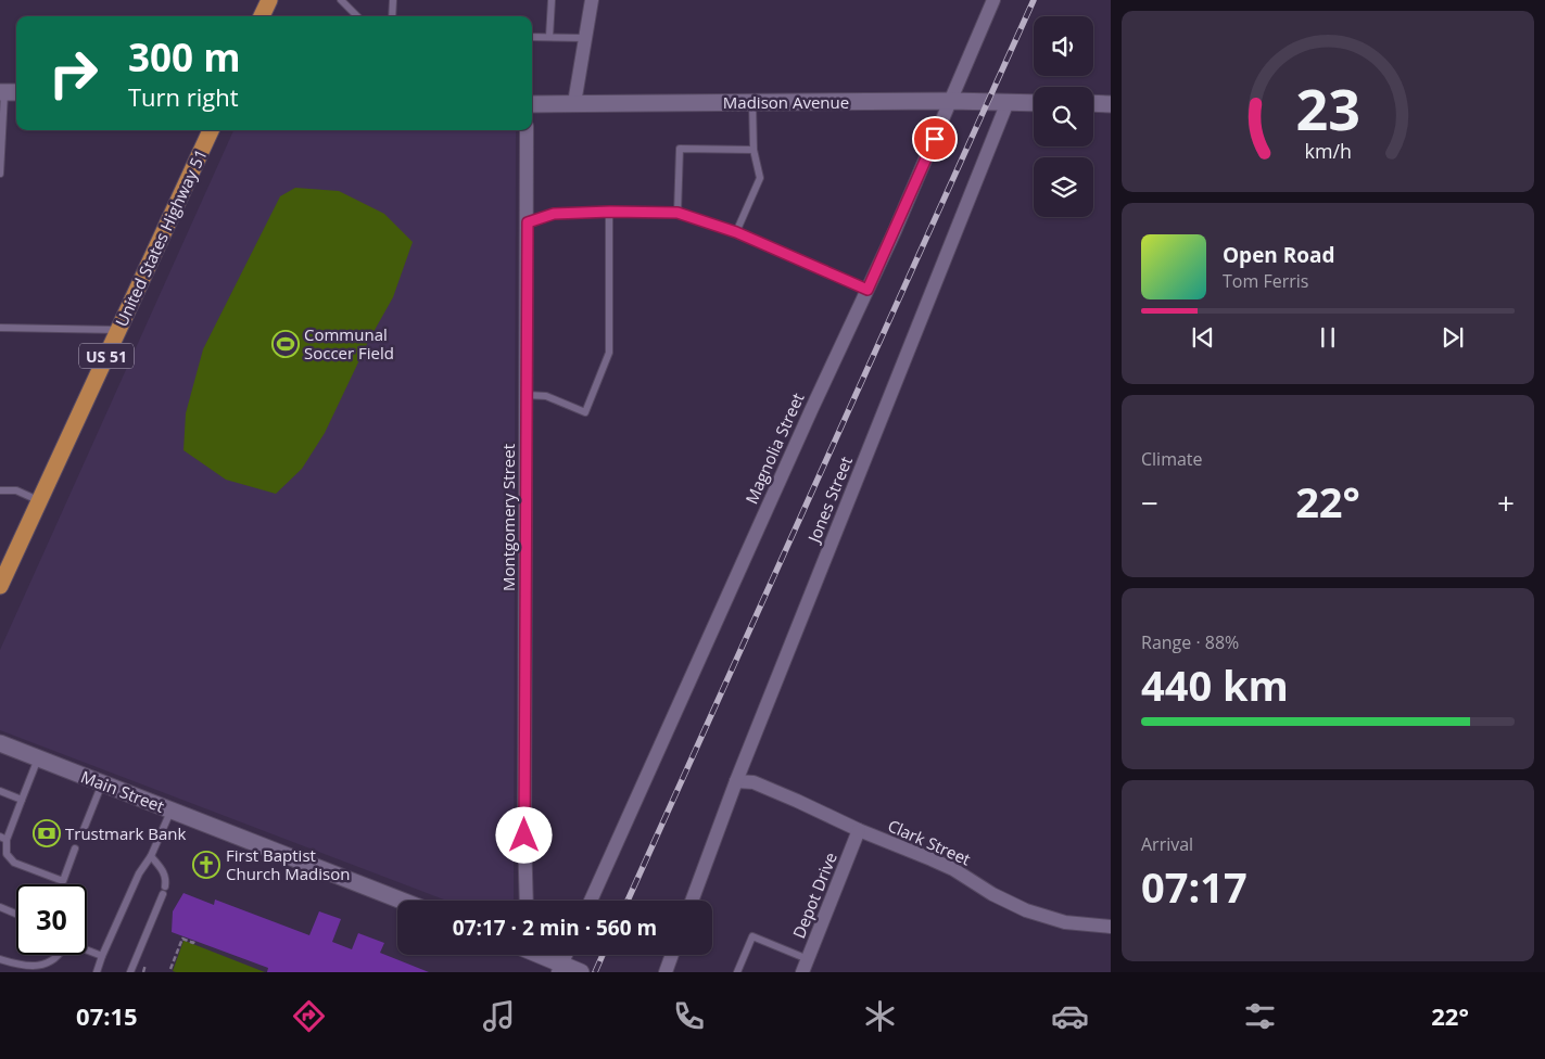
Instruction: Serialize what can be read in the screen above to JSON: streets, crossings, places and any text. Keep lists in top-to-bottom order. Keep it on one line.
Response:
{"streets":{"main road":["Madison Avenue","United States Highway 51","US 51","Main Street"],"street":["Magnolia Street","Jones Street","Montgomery Street","Clark Street","Depot Drive"]},"crossings":[["Madison Avenue","Magnolia Street"],["Madison Avenue","Jones Street"],["Jones Street","Clark Street"],["Clark Street","Depot Drive"]],"places":{"sports":["Communal Soccer Field"],"bank":["Trustmark Bank"],"church":["First Baptist Church Madison"]},"page":{"turn":["300 m","Turn right"],"song":["Open Road","Tom Ferris"],"tile":["Climate",["Range · 88%","440 km"],["Arrival","07:17"]],"heat":["−","22°","+"],"limit":"30","trip":"07:17 · 2 min · 560 m","tabs":["07:15","22°"],"gauge":["23","km/h"]}}
